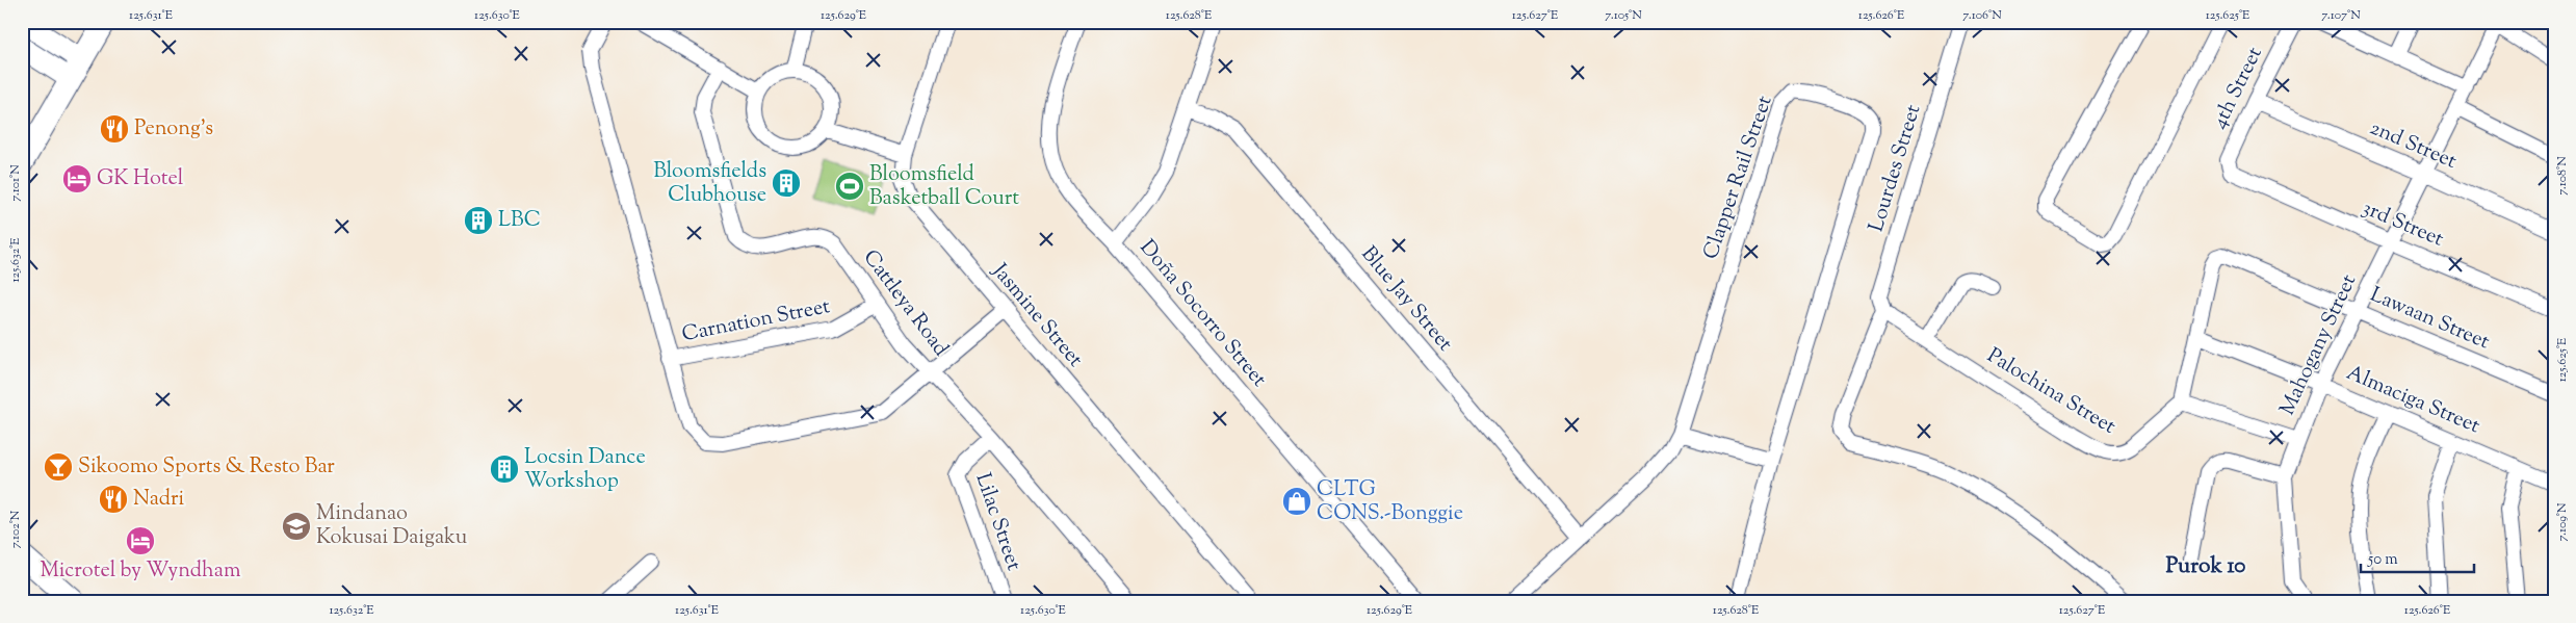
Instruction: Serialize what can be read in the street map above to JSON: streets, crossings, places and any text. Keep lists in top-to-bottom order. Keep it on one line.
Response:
{"streets":{"street":["4th Street","2nd Street","Lourdes Street","Clapper Rail Street","3rd Street","Blue Jay Street","Cattleya Road","Doña Socorro Street","Jasmine Street","Lawaan Street","Carnation Street","Mahogany Street","Palochina Street","Almaciga Street","Lilac Street"]},"crossings":[["4th Street","2nd Street"],["4th Street","3rd Street"],["2nd Street","Mahogany Street"],["Lourdes Street","Palochina Street"],["Clapper Rail Street","Blue Jay Street"],["3rd Street","Mahogany Street"],["Cattleya Road","Carnation Street"],["Cattleya Road","Lilac Street"],["Lawaan Street","Mahogany Street"],["Lawaan Street","Almaciga Street"],["Mahogany Street","Almaciga Street"]],"districts":["Purok 10"],"places":{"restaurant":["Penong's","Nadri"],"hotel":["GK Hotel","Microtel by Wyndham"],"building":["Bloomsfields Clubhouse","LBC","Locsin Dance Workshop"],"sports":["Bloomsfield Basketball Court"],"bar":["Siko0mo Sports & Resto Bar"],"shop":["CLTG CONS.-Bonggie"],"school or university":["Mindanao Kokusai Daigaku"]},"scale_bar":"50 m","coordinates":["125.631°E","125.630°E","125.629°E","125.628°E","125.627°E","7.105°N","125.626°E","7.106°N","125.625°E","7.107°N","7.108°N","7.101°N","125.632°E","7.109°N","7.102°N"]}
